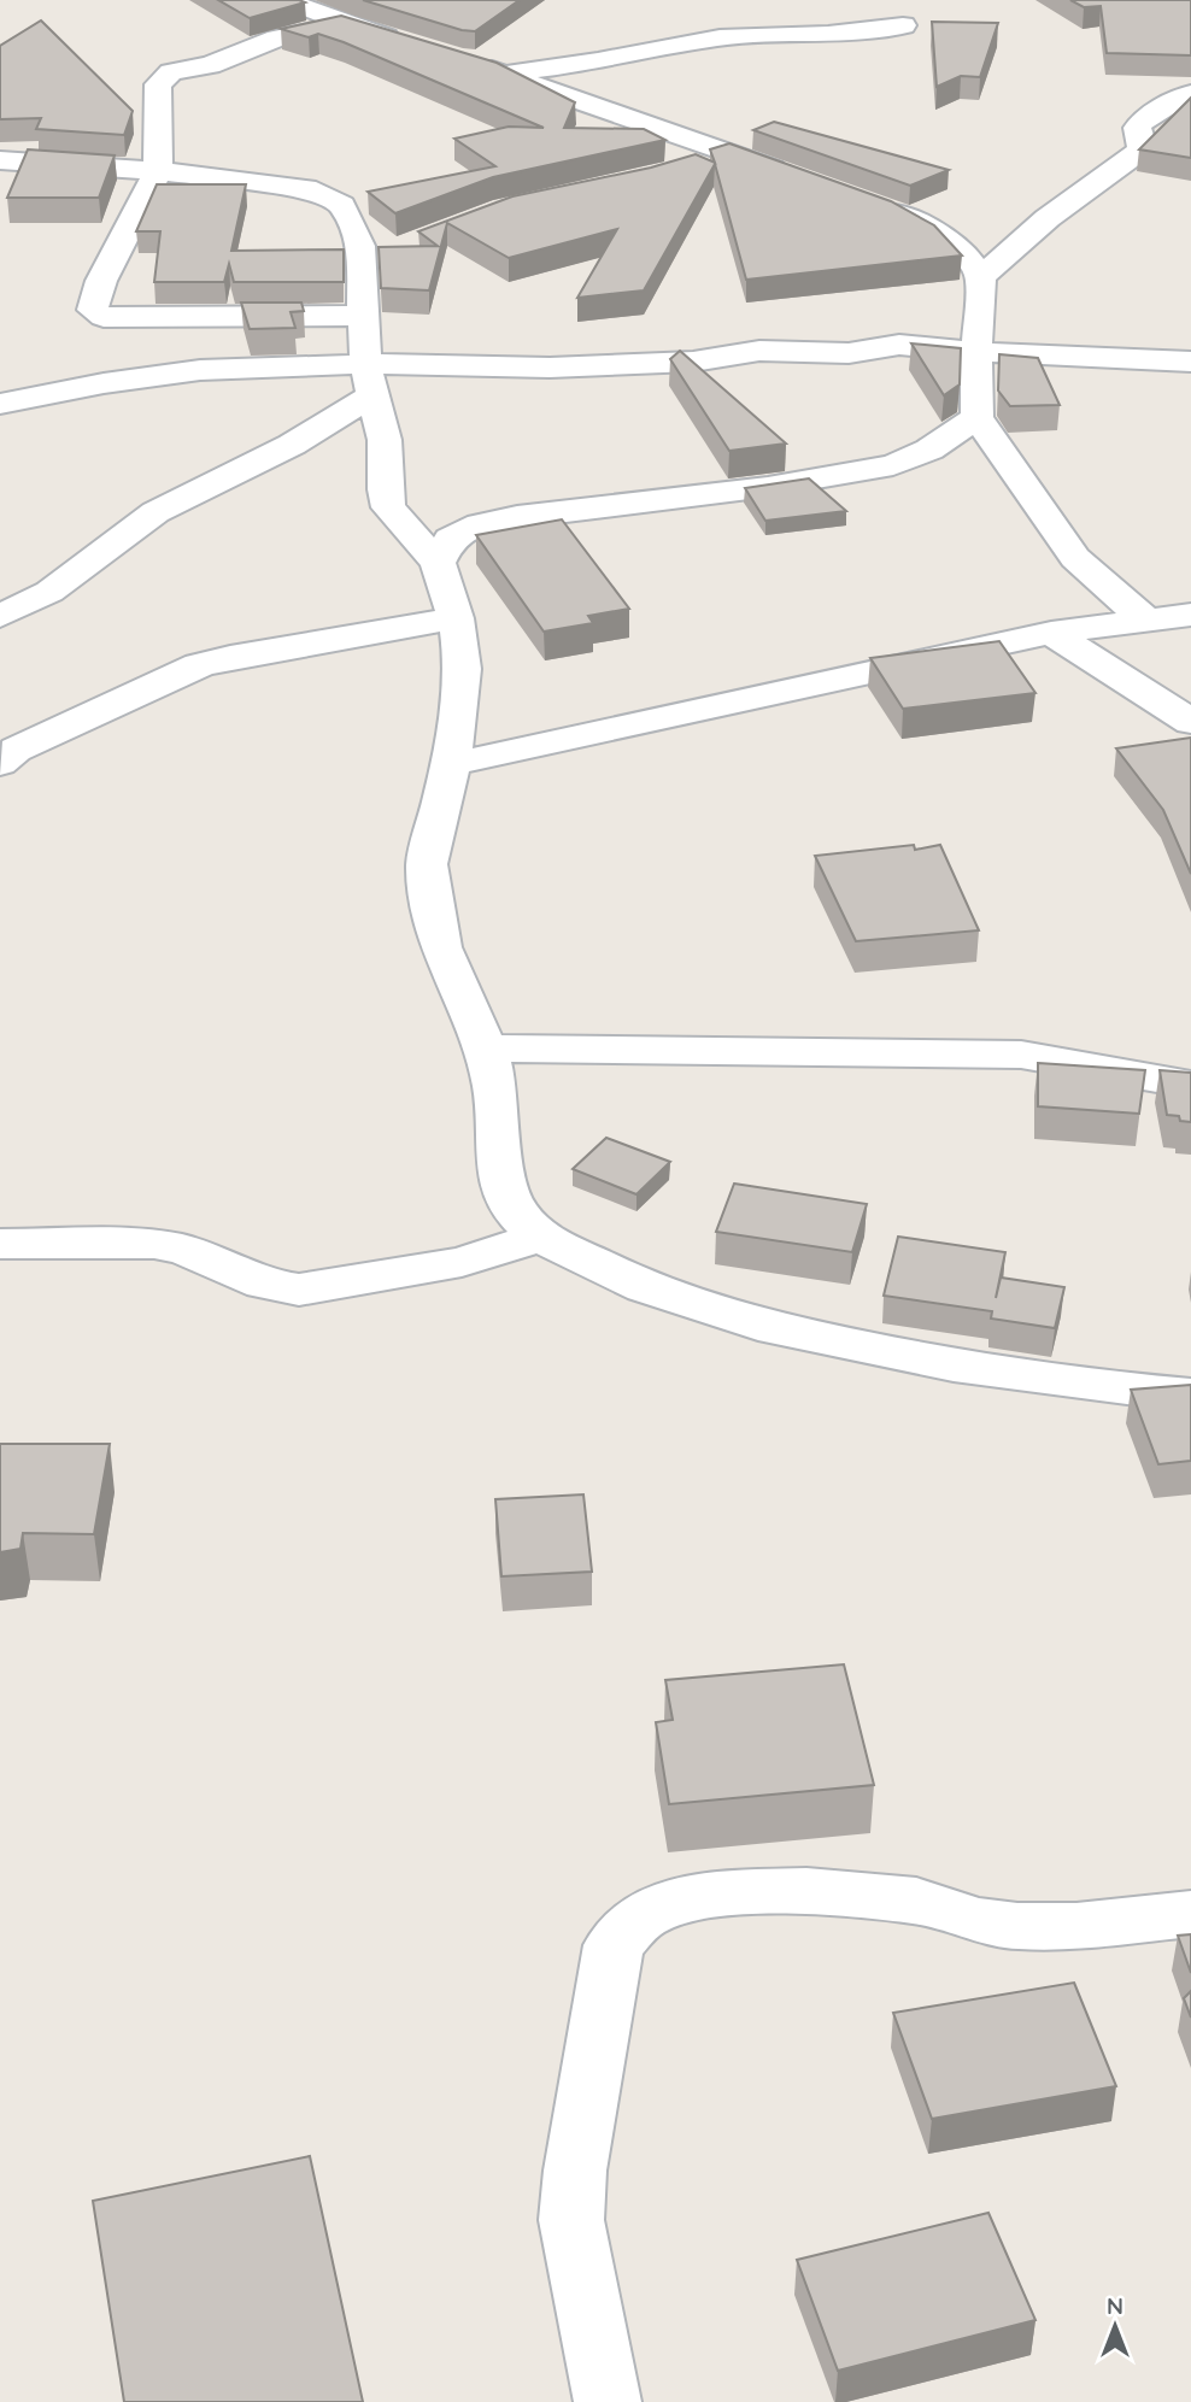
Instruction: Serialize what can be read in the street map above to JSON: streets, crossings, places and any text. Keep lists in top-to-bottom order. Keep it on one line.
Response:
{"north":"top"}
